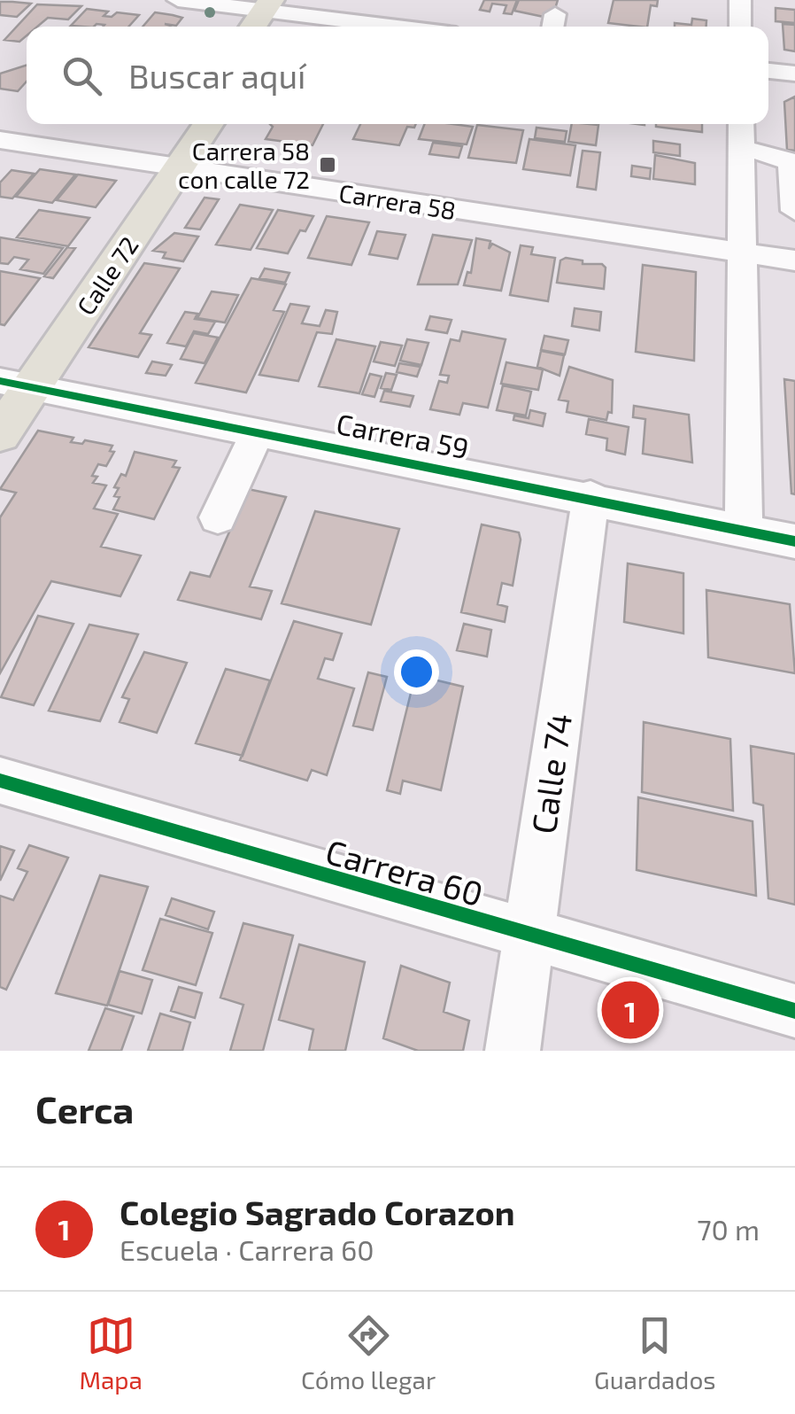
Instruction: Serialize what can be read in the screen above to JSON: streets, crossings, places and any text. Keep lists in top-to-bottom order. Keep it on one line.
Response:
{"streets":{"main road":["Calle 72"],"street":["Carrera 58","Carrera 59","Calle 74","Carrera 60"]},"crossings":[["Carrera 58","Calle 72"],["Calle 72","Carrera 59"],["Carrera 59","Calle 74"],["Calle 74","Carrera 60"]],"places":{"transit":["Carrera 58 con calle 72"]},"page":{"search":"Buscar aquí","pins":"1","heading":"Cerca","list":[{"mark":"1","name":"Colegio Sagrado Corazon","note":"Escuela · Carrera 60","value":"70 m"}],"nav":["Mapa","Cómo llegar","Guardados"]}}
